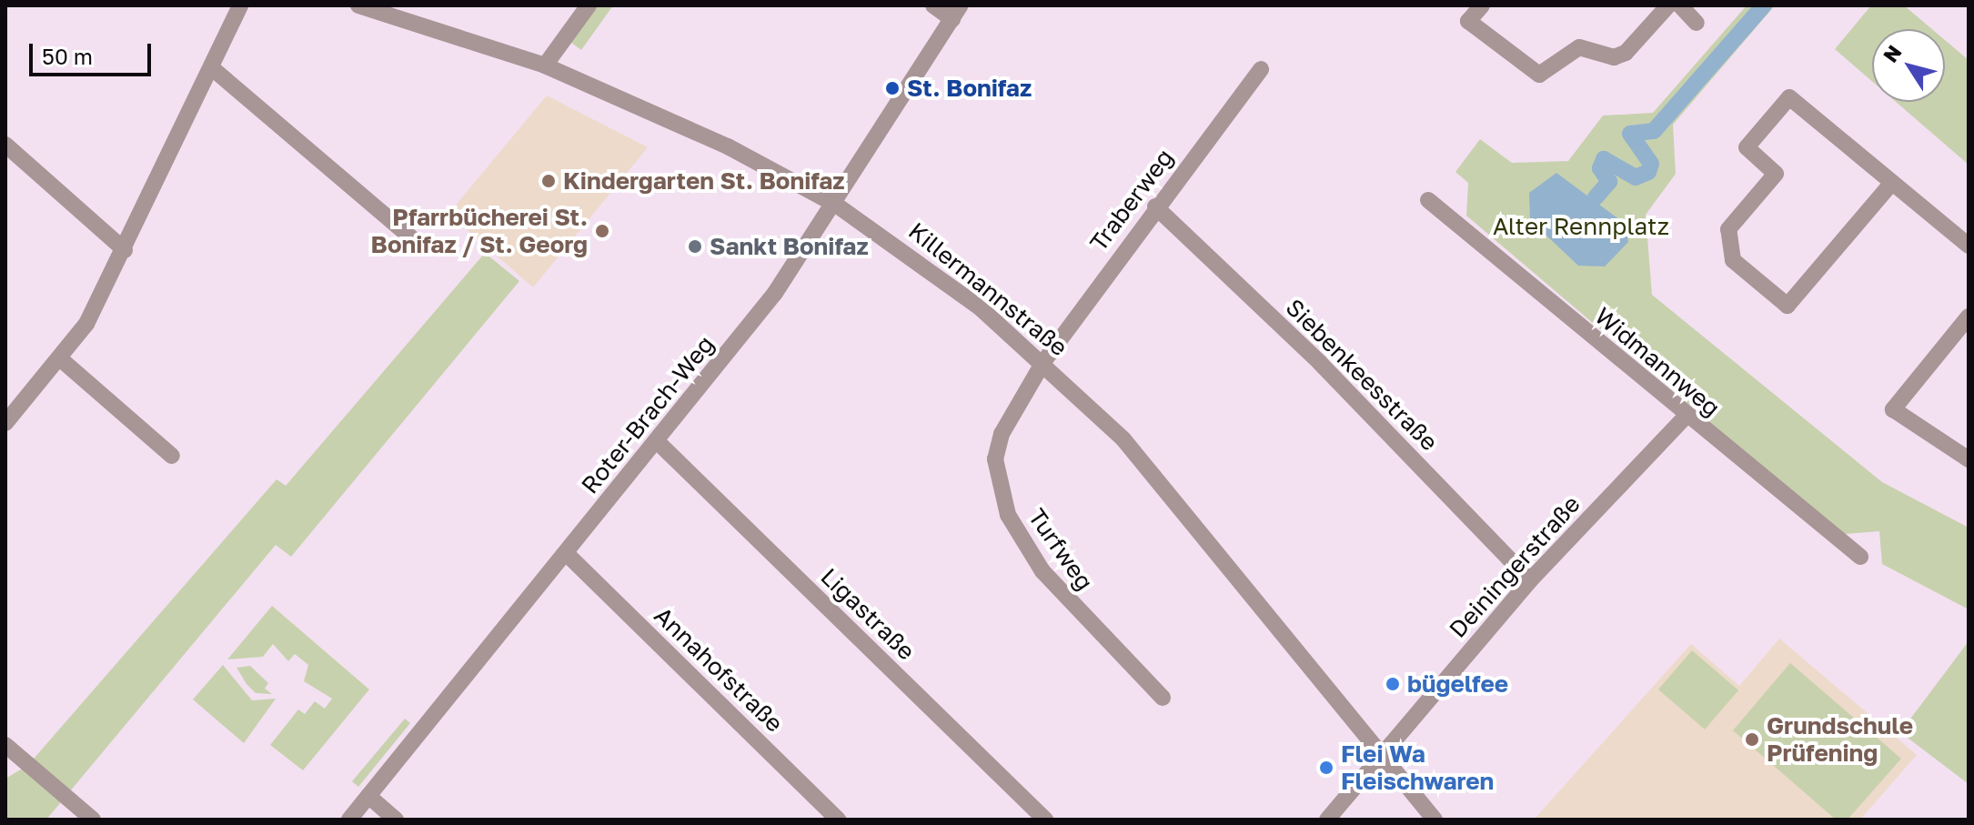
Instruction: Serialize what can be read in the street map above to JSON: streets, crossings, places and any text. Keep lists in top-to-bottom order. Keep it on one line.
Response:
{"streets":{"street":["Traberweg","Killermannstraße","Widmannweg","Siebenkeesstraße","Roter-Brach-Weg","Turfweg","Deiningerstraße","Ligastraße","Annahofstraße"]},"crossings":[["Traberweg","Killermannstraße"],["Traberweg","Siebenkeesstraße"],["Traberweg","Turfweg"],["Killermannstraße","Roter-Brach-Weg"],["Killermannstraße","Turfweg"],["Killermannstraße","Deiningerstraße"],["Widmannweg","Deiningerstraße"],["Siebenkeesstraße","Deiningerstraße"],["Roter-Brach-Weg","Ligastraße"],["Roter-Brach-Weg","Annahofstraße"]],"parks":["Alter Rennplatz"],"places":["St. Bonifaz","Kindergarten St. Bonifaz","Pfarrbücherei St. Bonifaz / St. Georg","Sankt Bonifaz","bügelfee","Grundschule Prüfening","Flei Wa Fleischwaren"],"scale_bar":"50 m","north":"top left"}
